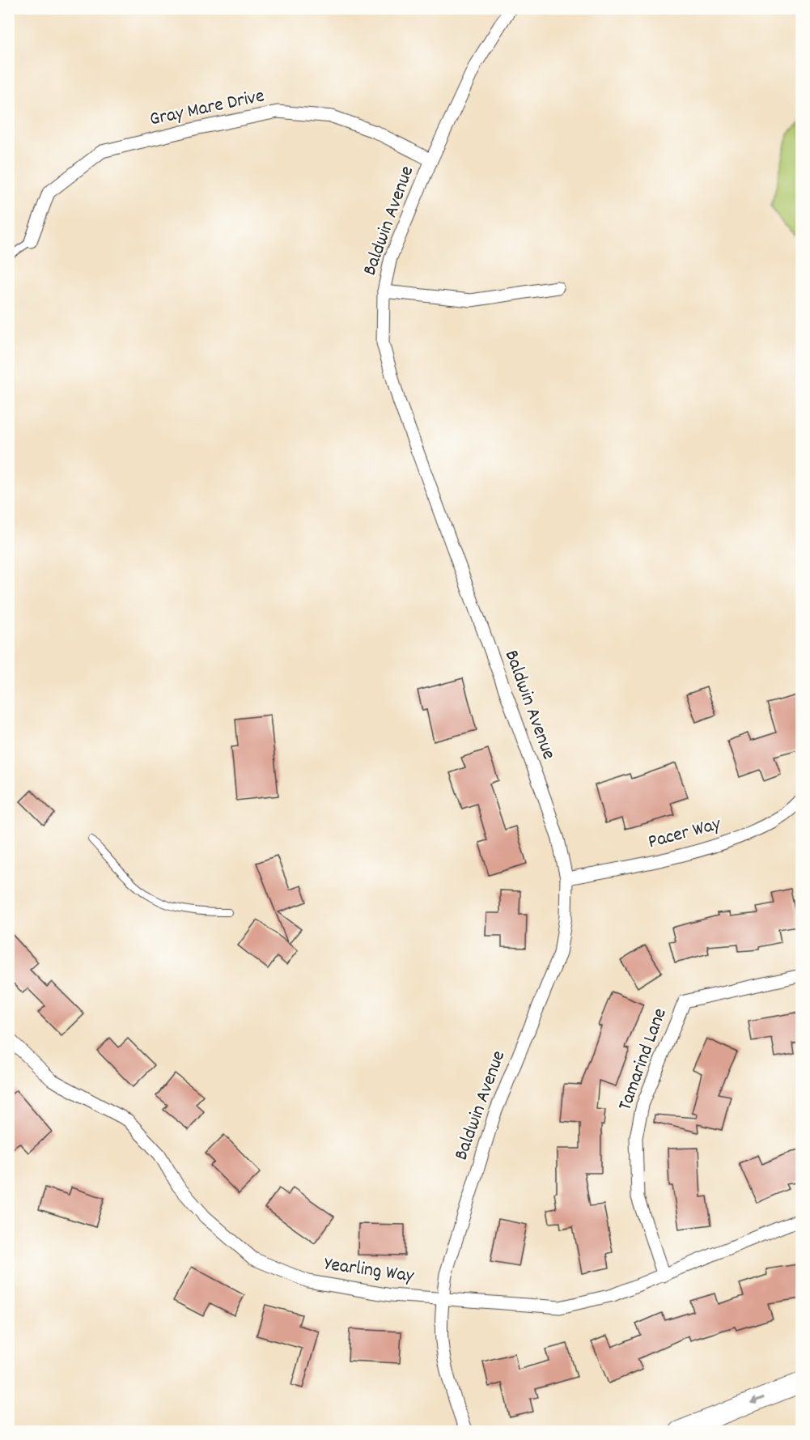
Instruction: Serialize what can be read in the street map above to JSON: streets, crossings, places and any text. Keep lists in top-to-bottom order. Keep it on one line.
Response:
{"streets":{"street":["Gray Mare Drive","Baldwin Avenue","Pacer Way","Tamarind Lane","Yearling Way"]},"crossings":[["Gray Mare Drive","Baldwin Avenue"],["Baldwin Avenue","Pacer Way"],["Baldwin Avenue","Yearling Way"],["Tamarind Lane","Yearling Way"]]}
